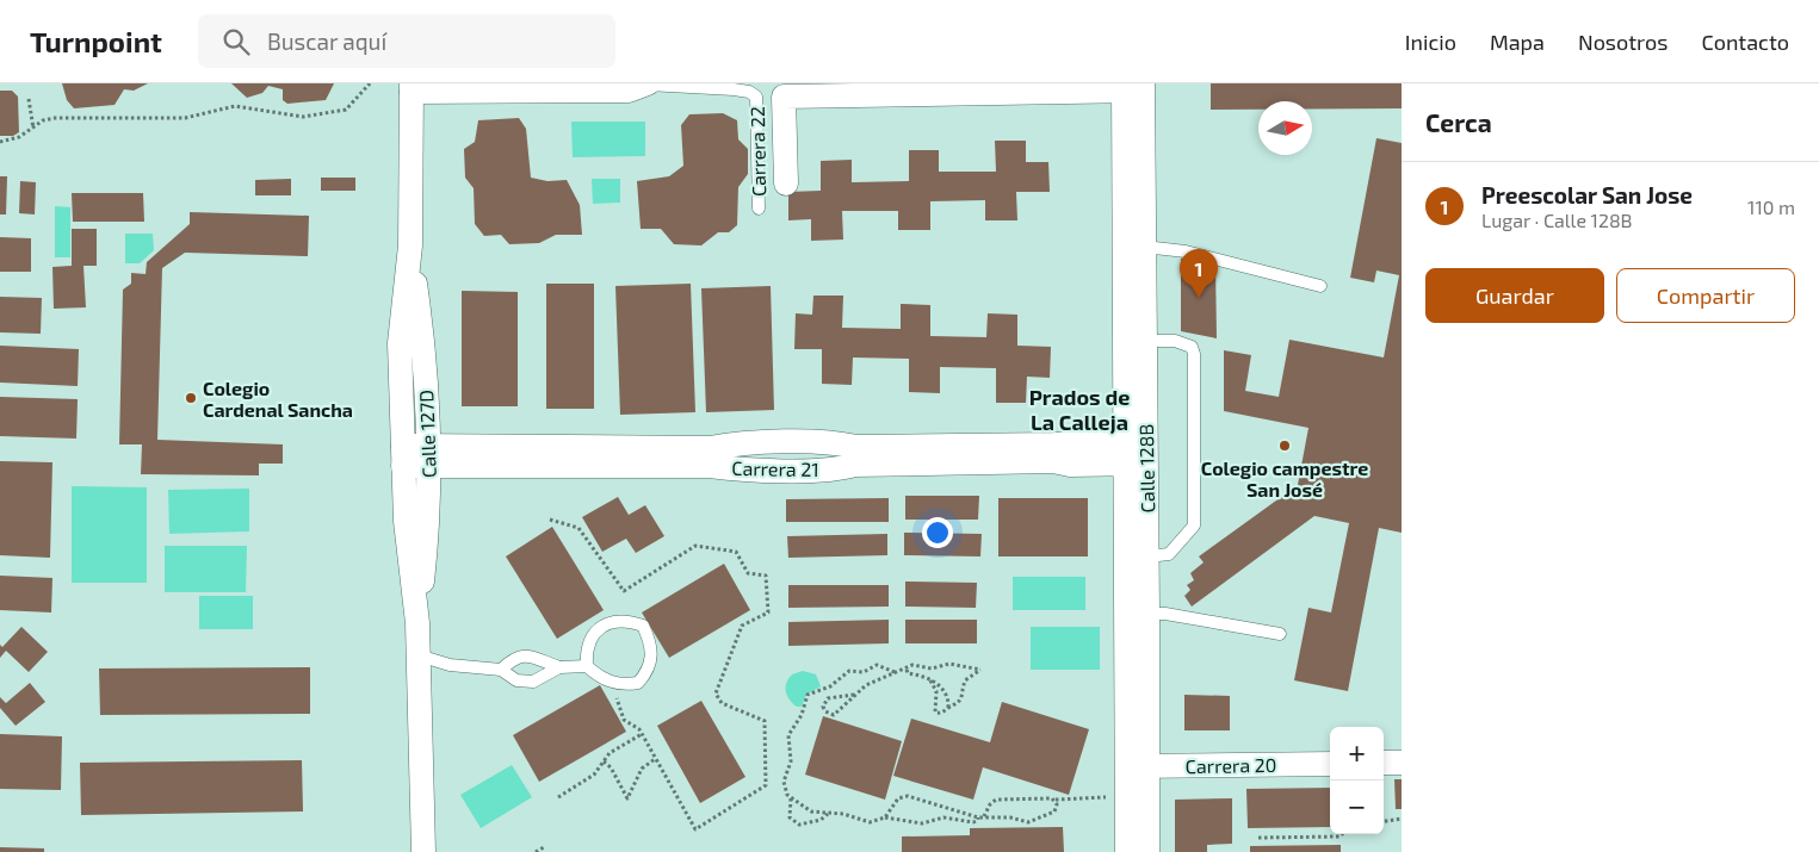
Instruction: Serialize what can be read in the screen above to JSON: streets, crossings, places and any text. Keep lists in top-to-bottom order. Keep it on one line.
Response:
{"streets":{"street":["Carrera 22","Calle 127D","Carrera 21","Calle 128B","Carrera 20"]},"crossings":[["Carrera 22","Calle 127D"],["Carrera 22","Calle 128B"],["Calle 127D","Carrera 21"],["Carrera 21","Calle 128B"],["Calle 128B","Carrera 20"]],"districts":["Prados de La Calleja"],"places":["Colegio Cardenal Sancha","Colegio campestre San José"],"north":"right","page":{"header":"Turnpoint","search":"Buscar aquí","nav":["Inicio","Mapa","Nosotros","Contacto"],"heading":"Cerca","list":[{"mark":"1","name":"Preescolar San Jose","note":"Lugar · Calle 128B","value":"110 m"}],"pins":"1","buttons":["Guardar","Compartir"],"map_buttons":["+","−"]}}
